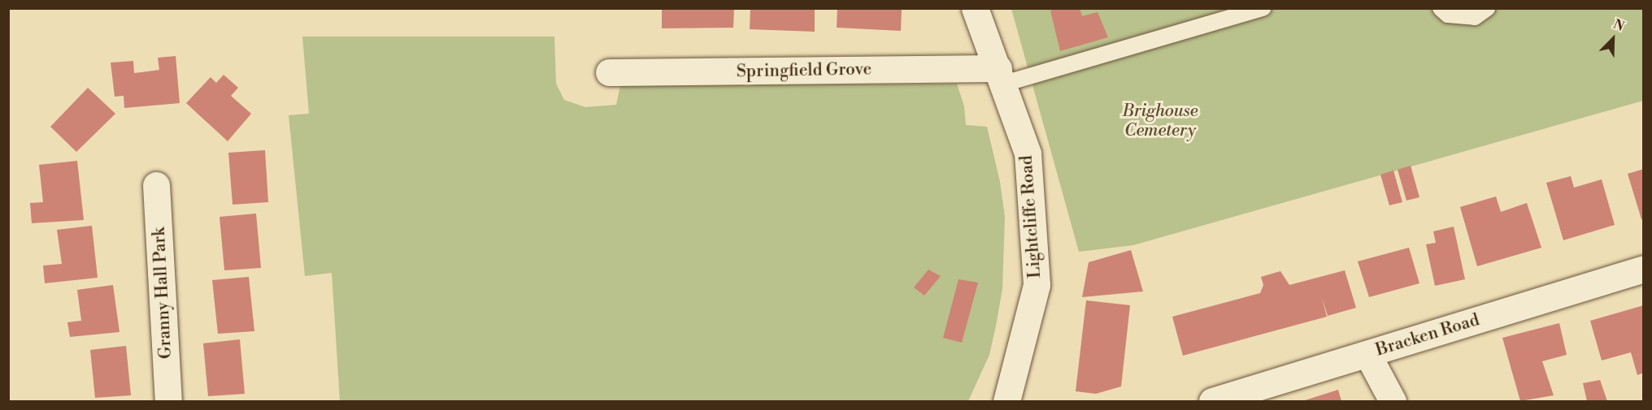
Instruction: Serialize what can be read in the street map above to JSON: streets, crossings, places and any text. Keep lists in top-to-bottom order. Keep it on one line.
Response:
{"streets":{"street":["Springfield Grove","Lightcliffe Road","Granny Hall Park","Bracken Road"]},"crossings":[["Springfield Grove","Lightcliffe Road"]],"parks":["Brighouse Cemetery"],"north":"top right"}
